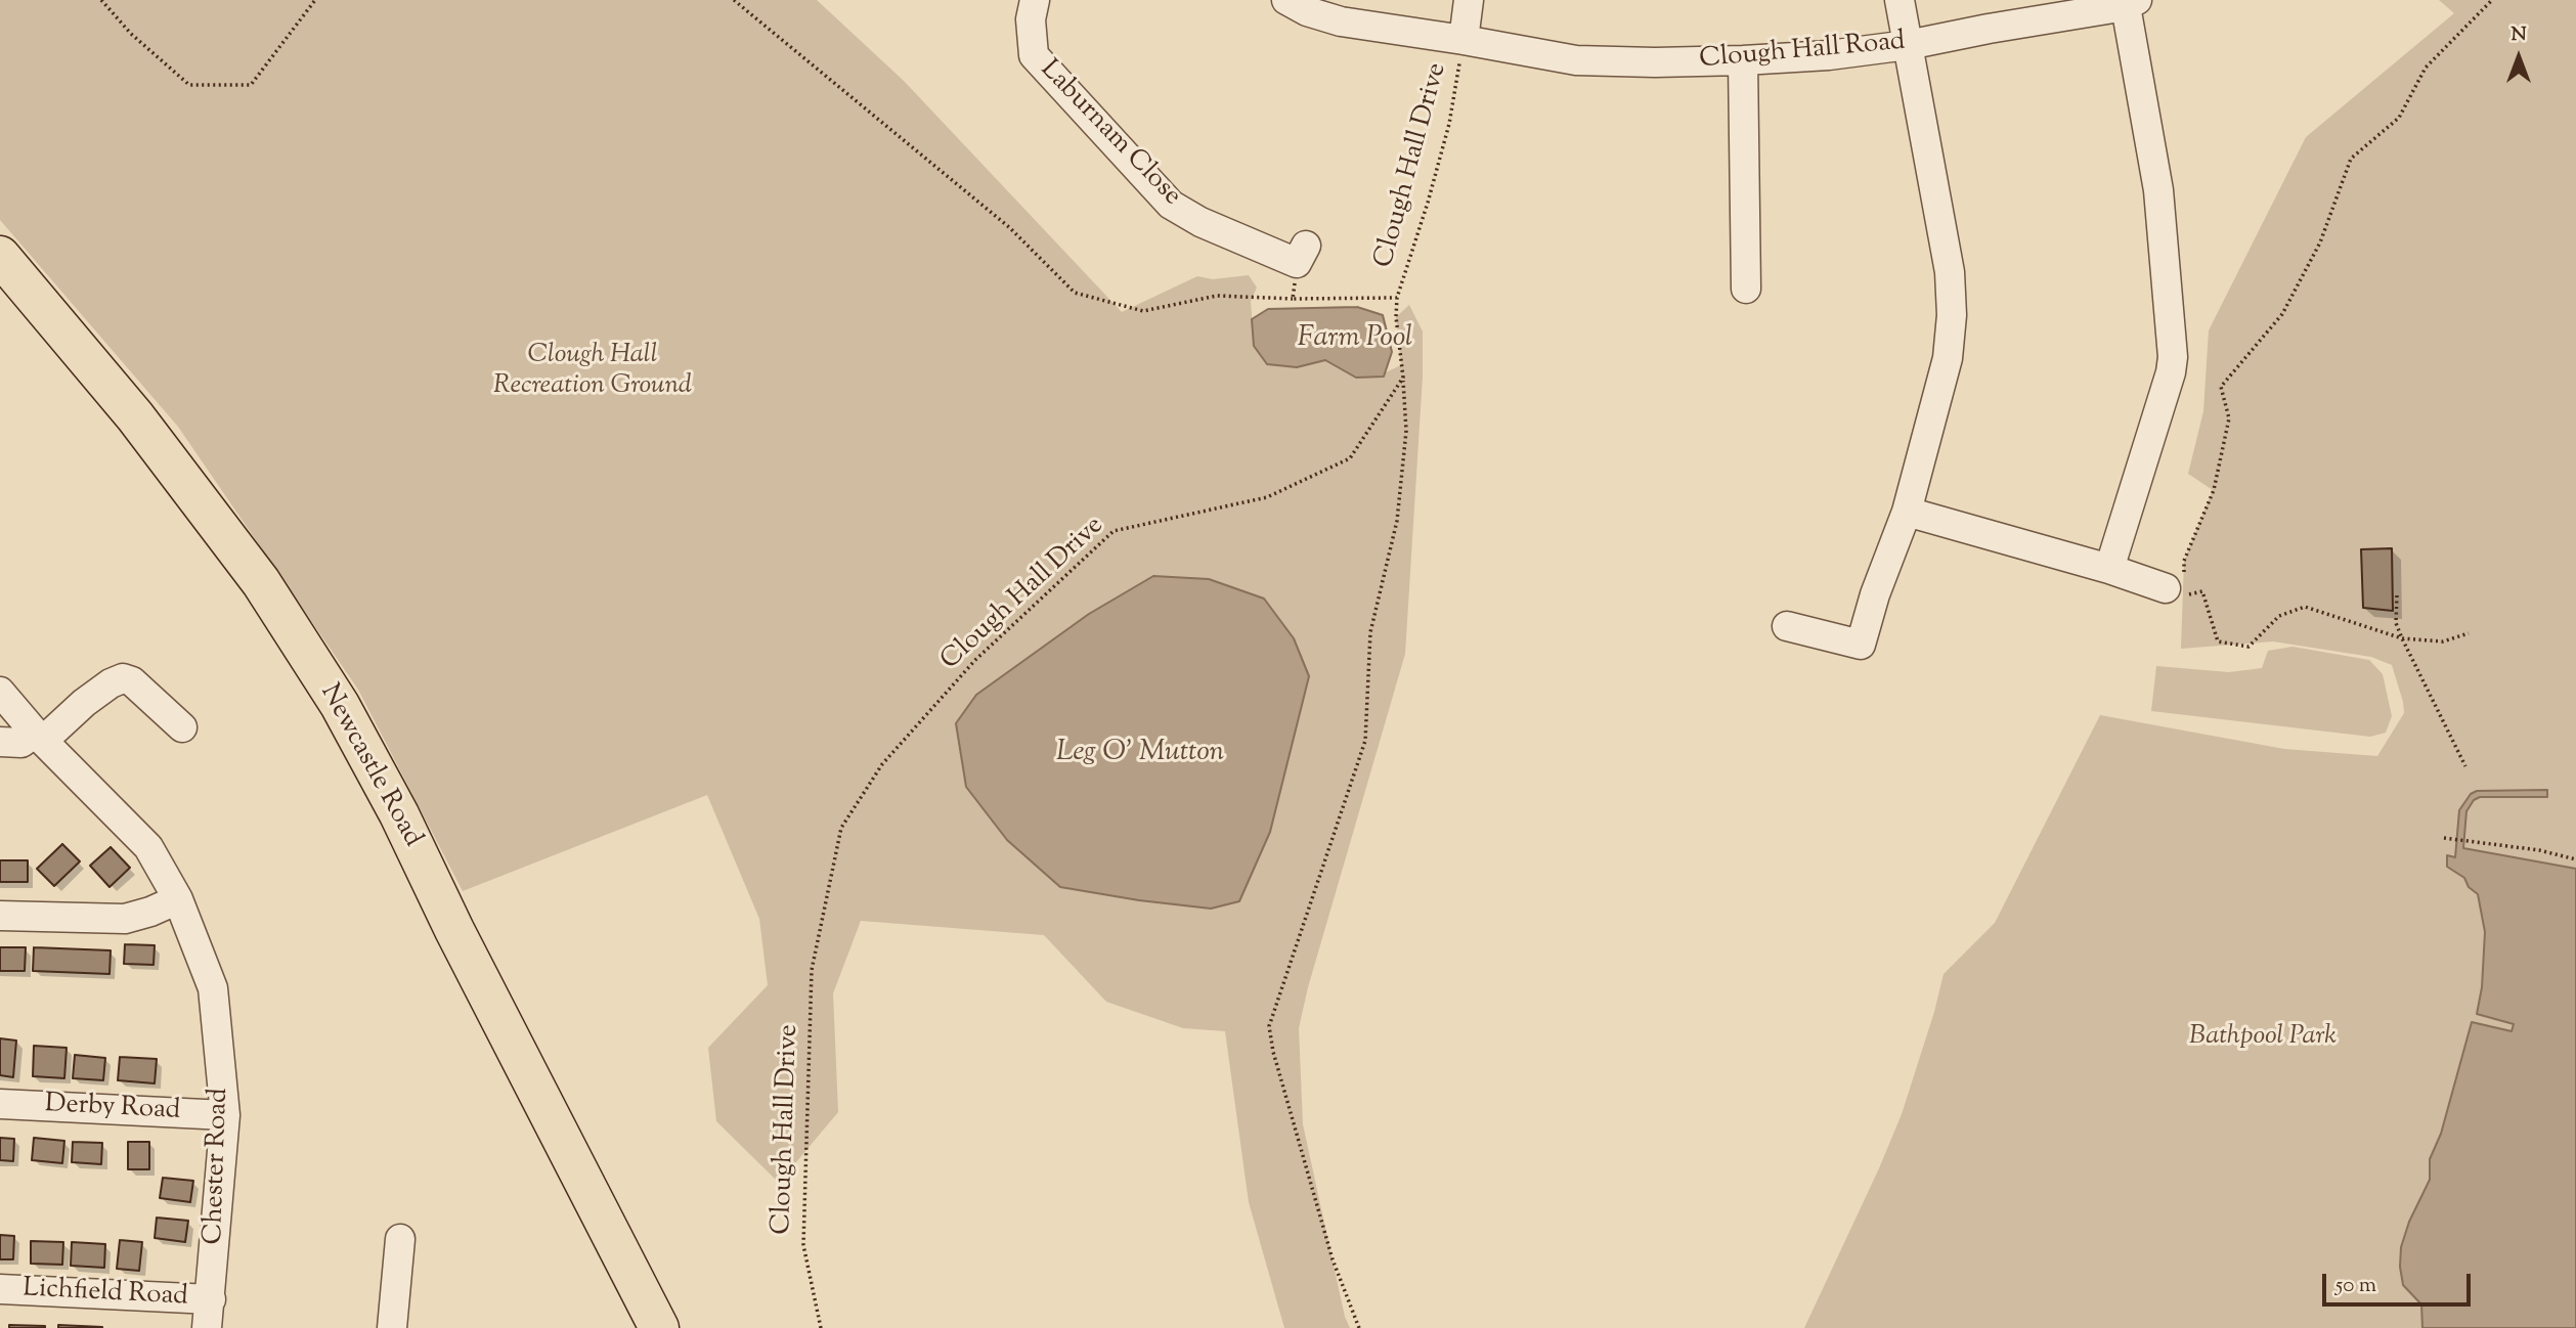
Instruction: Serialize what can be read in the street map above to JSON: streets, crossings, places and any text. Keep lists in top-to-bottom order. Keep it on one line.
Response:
{"streets":{"highway":["Newcastle Road"],"street":["Clough Hall Road","Laburnam Close","Derby Road","Chester Road","Lichfield Road"],"path":["Clough Hall Drive"]},"crossings":[["Clough Hall Road","Clough Hall Drive"],["Derby Road","Chester Road"],["Chester Road","Lichfield Road"]],"water":["Farm Pool","Leg O' Mutton"],"parks":["Clough Hall Recreation Ground","Bathpool Park"],"scale_bar":"50 m","north":"top"}
